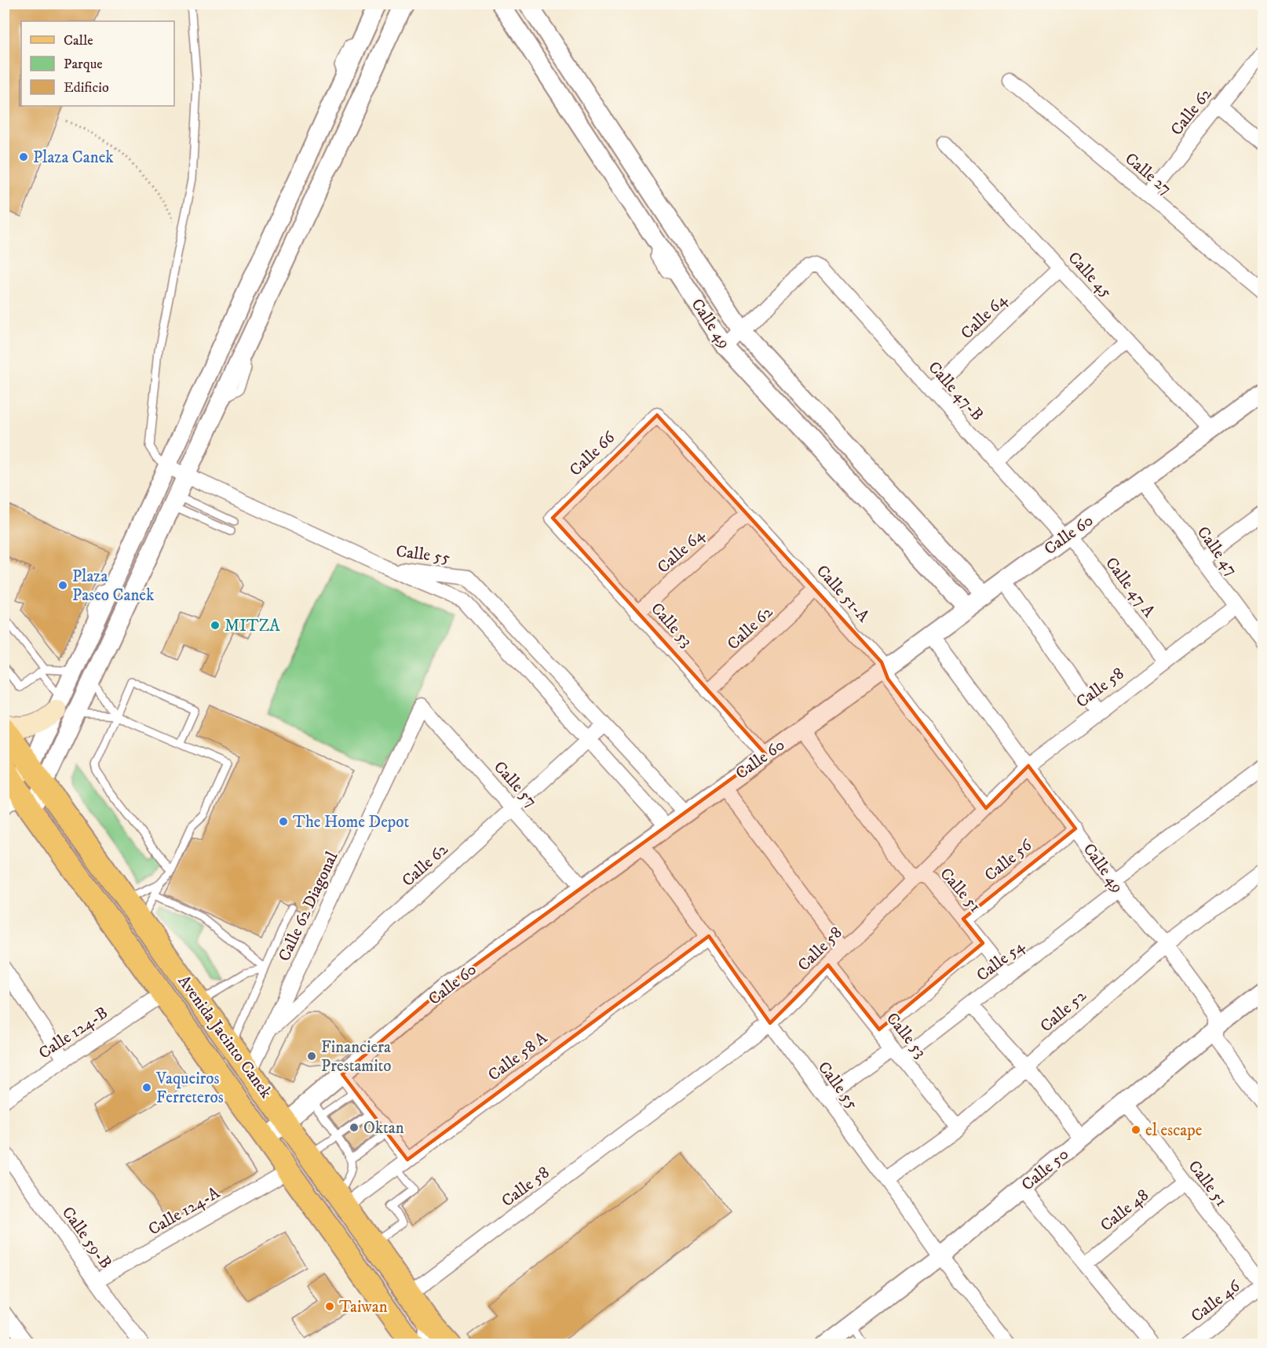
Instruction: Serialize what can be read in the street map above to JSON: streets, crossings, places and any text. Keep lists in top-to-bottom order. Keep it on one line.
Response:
{"streets":{"main road":["Avenida Jacinto Canek"],"street":["Calle 62","Calle 27","Calle 45","Calle 64","Calle 49","Calle 47-B","Calle 66","Calle 60","Calle 47","Calle 55","Calle 47 A","Calle 51-A","Calle 53","Calle 58","Calle 57","Calle 56","Calle 51","Calle 62 Diagonal","Calle 54","Calle 52","Calle 124-B","Calle 58 A","Calle 50","Calle 48","Calle 124-A","Calle 59-B","Calle 46"]},"crossings":[["Calle 62","Calle 27"],["Calle 62","Calle 55"],["Calle 62","Calle 51-A"],["Calle 62","Calle 53"],["Calle 62","Calle 57"],["Calle 62","Calle 62 Diagonal"],["Calle 45","Calle 64"],["Calle 45","Calle 60"],["Calle 64","Calle 47-B"],["Calle 64","Calle 51-A"],["Calle 64","Calle 53"],["Calle 49","Calle 47-B"],["Calle 49","Calle 60"],["Calle 49","Calle 58"],["Calle 49","Calle 56"],["Calle 49","Calle 54"],["Calle 49","Calle 52"],["Calle 49","Calle 50"],["Calle 47-B","Calle 60"],["Calle 47-B","Calle 47 A"],["Calle 66","Calle 51-A"],["Calle 66","Calle 53"],["Calle 60","Calle 47"],["Calle 60","Calle 55"],["Calle 60","Calle 47 A"],["Calle 60","Calle 51-A"],["Calle 60","Calle 53"],["Calle 60","Calle 57"],["Calle 60","Avenida Jacinto Canek"],["Calle 47","Calle 58"],["Calle 55","Calle 58"],["Calle 55","Calle 54"],["Calle 55","Calle 52"],["Calle 55","Calle 58 A"],["Calle 55","Calle 50"],["Calle 47 A","Calle 58"],["Calle 51-A","Calle 58"],["Calle 53","Calle 58"],["Calle 53","Calle 54"],["Calle 53","Calle 52"],["Calle 58","Calle 51"],["Calle 58","Avenida Jacinto Canek"],["Calle 57","Calle 62 Diagonal"],["Calle 56","Calle 51"],["Calle 51","Calle 54"],["Calle 51","Calle 50"],["Calle 51","Calle 48"],["Calle 51","Calle 46"],["Calle 62 Diagonal","Avenida Jacinto Canek"],["Calle 124-B","Avenida Jacinto Canek"],["Avenida Jacinto Canek","Calle 58 A"],["Avenida Jacinto Canek","Calle 124-A"],["Calle 124-A","Calle 59-B"]],"places":["Plaza Canek","Plaza Paseo Canek","MITZA","The Home Depot","Financiera Prestamito","Vaqueiros Ferreteros","Oktan","el escape","Taiwan"],"legend":["Calle","Parque","Edificio"]}
